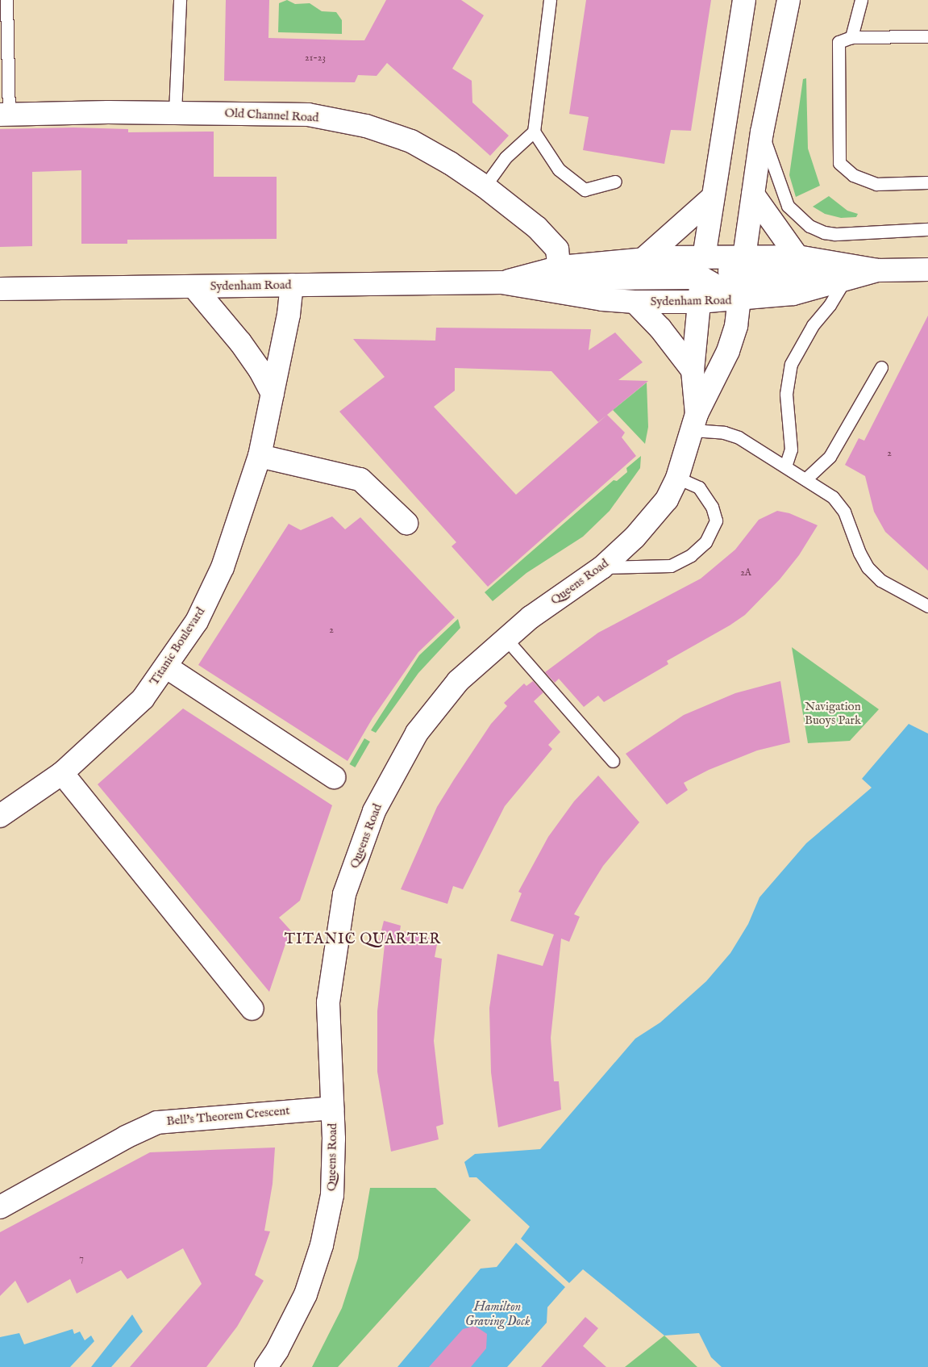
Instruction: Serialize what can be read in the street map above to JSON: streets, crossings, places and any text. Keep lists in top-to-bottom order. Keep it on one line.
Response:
{"streets":{"main road":["Old Channel Road","Sydenham Road","Queens Road","Titanic Boulevard","Bell's Theorem Crescent"]},"crossings":[["Old Channel Road","Sydenham Road"],["Sydenham Road","Queens Road"],["Sydenham Road","Titanic Boulevard"],["Queens Road","Bell's Theorem Crescent"]],"districts":["TITANIC QUARTER"],"water":["Hamilton Graving Dock"],"parks":["Navigation Buoys Park"],"house_numbers":["21-23","2","2A","2","7"]}
